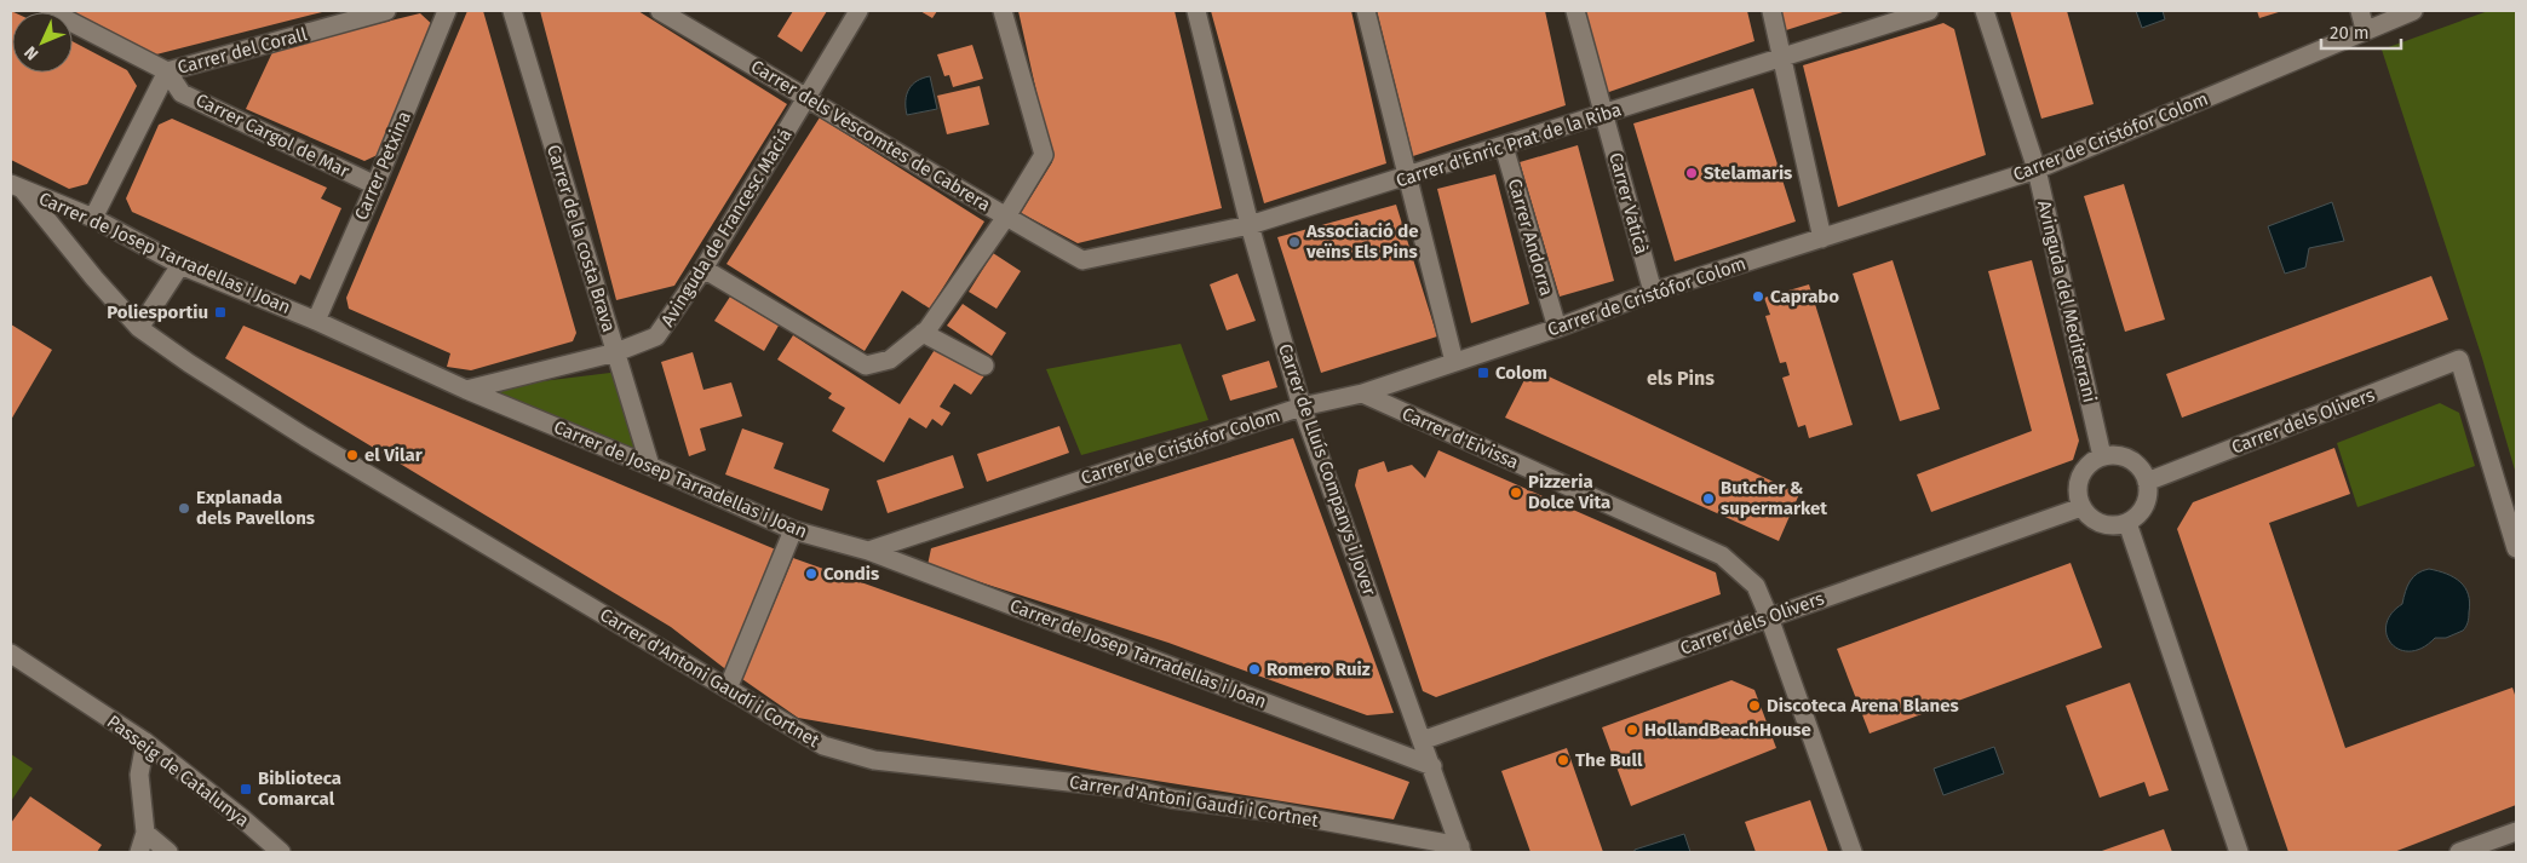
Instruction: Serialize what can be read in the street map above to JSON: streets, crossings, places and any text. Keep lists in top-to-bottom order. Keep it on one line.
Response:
{"streets":{"street":["Carrer del Corall","Carrer Cargol de Mar","Carrer dels Vescomtes de Cabrera","Carrer de Cristófor Colom","Carrer d'Enric Prat de la Riba","Carrer Petxina","Carrer Vaticà","Avinguda de Francesc Maciá","Carrer Andorra","Carrer de la costa Brava","Carrer de Josep Tarradellas i Joan","Avinguda del Mediterrani","Carrer dels Olivers","Carrer d'Eivissa","Carrer de Lluís Companys i Jover","Carrer d'Antoni Gaudí i Cortnet","Passeig de Catalunya"]},"crossings":[["Carrer del Corall","Carrer Cargol de Mar"],["Carrer Cargol de Mar","Carrer Petxina"],["Carrer dels Vescomtes de Cabrera","Carrer d'Enric Prat de la Riba"],["Carrer dels Vescomtes de Cabrera","Avinguda de Francesc Maciá"],["Carrer de Cristófor Colom","Carrer Vaticà"],["Carrer de Cristófor Colom","Carrer Andorra"],["Carrer de Cristófor Colom","Carrer de Josep Tarradellas i Joan"],["Carrer de Cristófor Colom","Avinguda del Mediterrani"],["Carrer de Cristófor Colom","Carrer d'Eivissa"],["Carrer de Cristófor Colom","Carrer de Lluís Companys i Jover"],["Carrer d'Enric Prat de la Riba","Carrer Vaticà"],["Carrer d'Enric Prat de la Riba","Carrer Andorra"],["Carrer d'Enric Prat de la Riba","Carrer de Lluís Companys i Jover"],["Carrer Petxina","Carrer de Josep Tarradellas i Joan"],["Avinguda de Francesc Maciá","Carrer de la costa Brava"],["Avinguda de Francesc Maciá","Carrer de Josep Tarradellas i Joan"],["Carrer de la costa Brava","Carrer de Josep Tarradellas i Joan"],["Carrer de Josep Tarradellas i Joan","Carrer de Lluís Companys i Jover"],["Carrer de Josep Tarradellas i Joan","Carrer d'Antoni Gaudí i Cortnet"],["Avinguda del Mediterrani","Carrer dels Olivers"],["Carrer dels Olivers","Carrer d'Eivissa"],["Carrer dels Olivers","Carrer de Lluís Companys i Jover"],["Carrer de Lluís Companys i Jover","Carrer d'Antoni Gaudí i Cortnet"]],"districts":["els Pins"],"places":{"other":["Stelamaris","Associació de veïns Els Pins","Caprabo","el Vilar","Pizzeria Dolce Vita","Butcher & supermarket","Explanada dels Pavellons","Condis","Romero Ruiz","Discoteca Arena Blanes","HollandBeachHouse","The Bull"],"transit":["Poliesportiu","Colom","Biblioteca Comarcal"]},"scale_bar":"20 m","north":"bottom left"}
